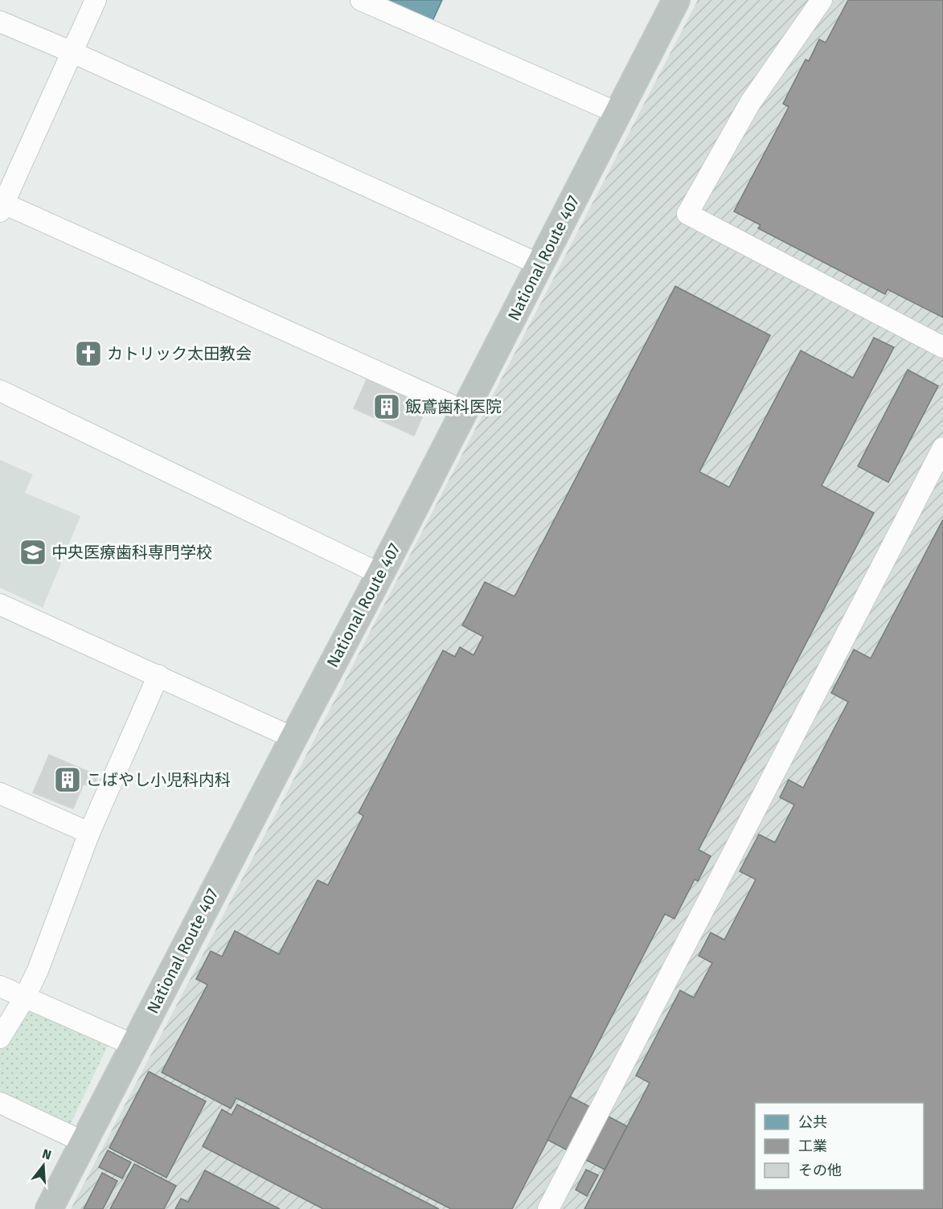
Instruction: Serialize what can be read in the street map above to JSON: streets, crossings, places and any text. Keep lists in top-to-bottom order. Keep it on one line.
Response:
{"streets":{"highway":["National Route 407"]},"places":{"church":["カトリック太田教会"],"building":["飯鳶歯科医院","こばやし小児科内科"],"school or university":["中央医療歯科専門学校"]},"legend":["公共","工業","その他"],"north":"top"}
